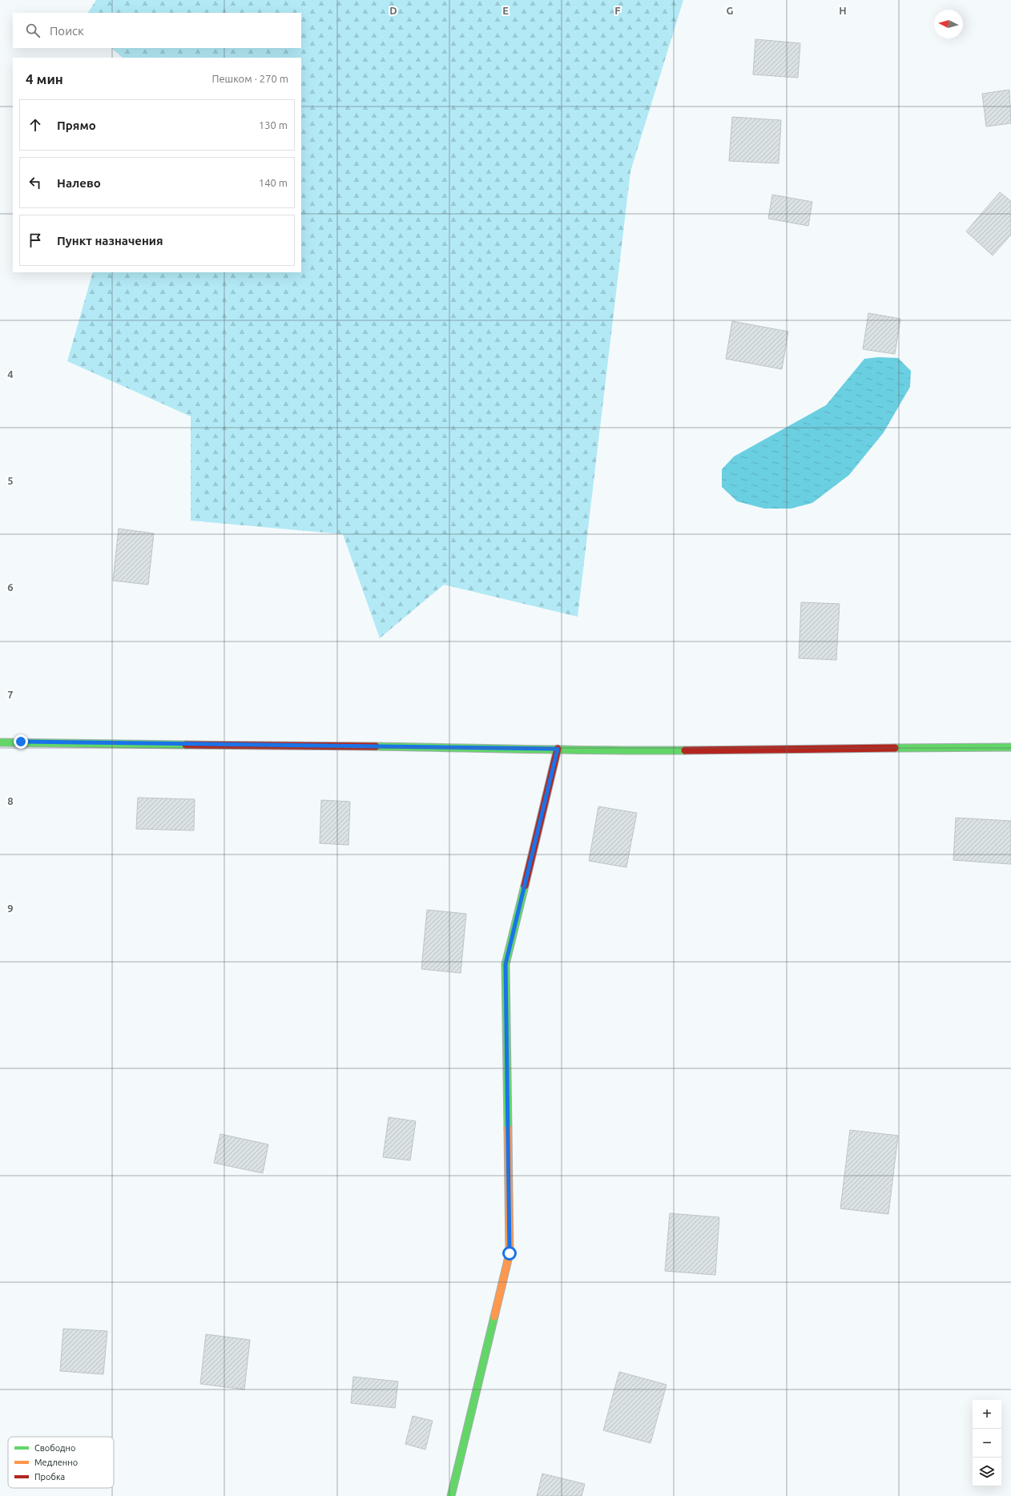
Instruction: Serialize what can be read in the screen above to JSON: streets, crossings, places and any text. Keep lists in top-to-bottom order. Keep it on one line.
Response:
{"legend":["Свободно","Медленно","Пробка"],"north":"left","page":{"search":"Поиск","heading":["4 мин","Пешком · 270 m"],"list":[["Прямо","130 m"],["Налево","140 m"],"Пункт назначения"],"map_buttons":["+","−"]},"grid":{"columns":["D","E","F","G","H"],"rows":["4","5","6","7","8","9"]}}
